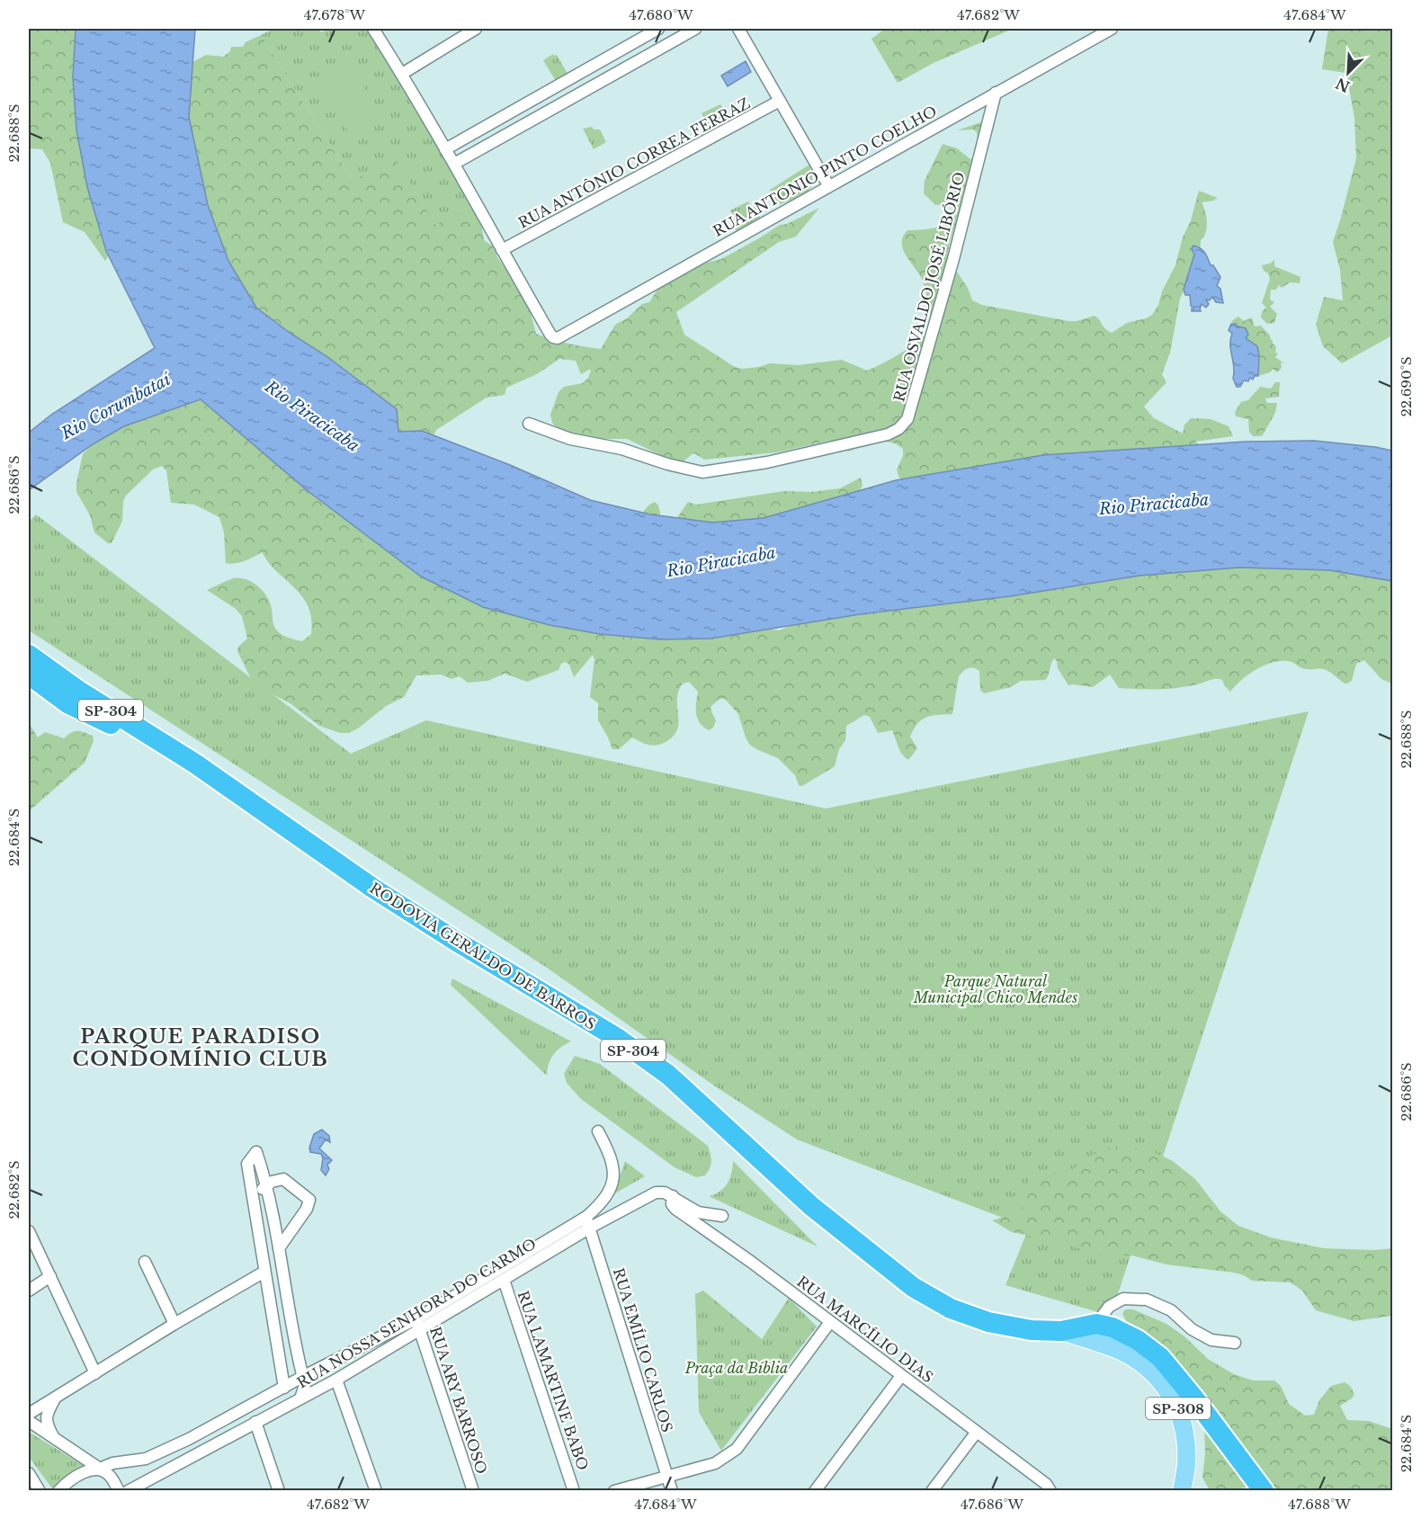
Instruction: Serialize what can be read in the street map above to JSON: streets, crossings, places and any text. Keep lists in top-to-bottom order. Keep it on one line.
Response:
{"streets":{"highway":["SP-304","RODOVIA GERALDO DE BARROS"],"main road":["SP-308"],"street":["RUA ANTÔNIO CORREA FERRAZ","RUA ANTONIO PINTO COELHO","RUA OSVALDO JOSÉ LIBÓRIO","RUA NOSSA SENHORA DO CARMO","RUA MARCÍLIO DIAS","RUA EMÍLIO CARLOS","RUA LAMARTINE BABO","RUA ARY BARROSO"]},"crossings":[["RUA ANTÔNIO CORREA FERRAZ","RUA ANTONIO PINTO COELHO"],["RUA ANTONIO PINTO COELHO","RUA OSVALDO JOSÉ LIBÓRIO"],["RODOVIA GERALDO DE BARROS","SP-308"],["RUA NOSSA SENHORA DO CARMO","RUA MARCÍLIO DIAS"],["RUA NOSSA SENHORA DO CARMO","RUA EMÍLIO CARLOS"],["RUA NOSSA SENHORA DO CARMO","RUA LAMARTINE BABO"],["RUA NOSSA SENHORA DO CARMO","RUA ARY BARROSO"]],"districts":["PARQUE PARADISO CONDOMÍNIO CLUB"],"water":["Rio Corumbataí","Rio Piracicaba"],"parks":["Parque Natural Municipal Chico Mendes","Praça da Bíblia"],"north":"bottom left","coordinates":["47.678°W","47.680°W","47.682°W","47.684°W","22.688°S","22.690°S","22.686°S","22.684°S","22.682°S","47.686°W","47.688°W"]}
